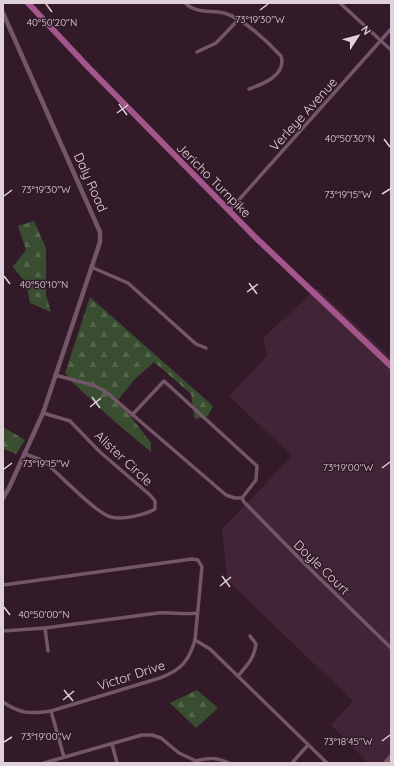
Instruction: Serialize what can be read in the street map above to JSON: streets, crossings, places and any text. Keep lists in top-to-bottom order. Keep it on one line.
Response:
{"streets":{"main road":["Jericho Turnpike"],"street":["Verleye Avenue","Daly Road","Alister Circle","Doyle Court","Victor Drive"]},"crossings":[["Verleye Avenue","Jericho Turnpike"],["Daly Road","Alister Circle"]],"north":"top right","coordinates":["73°19'30\"W","40°50'20\"N","40°50'30\"N","73°19'15\"W","40°50'10\"N","73°19'00\"W","40°50'00\"N","73°18'45\"W"]}
